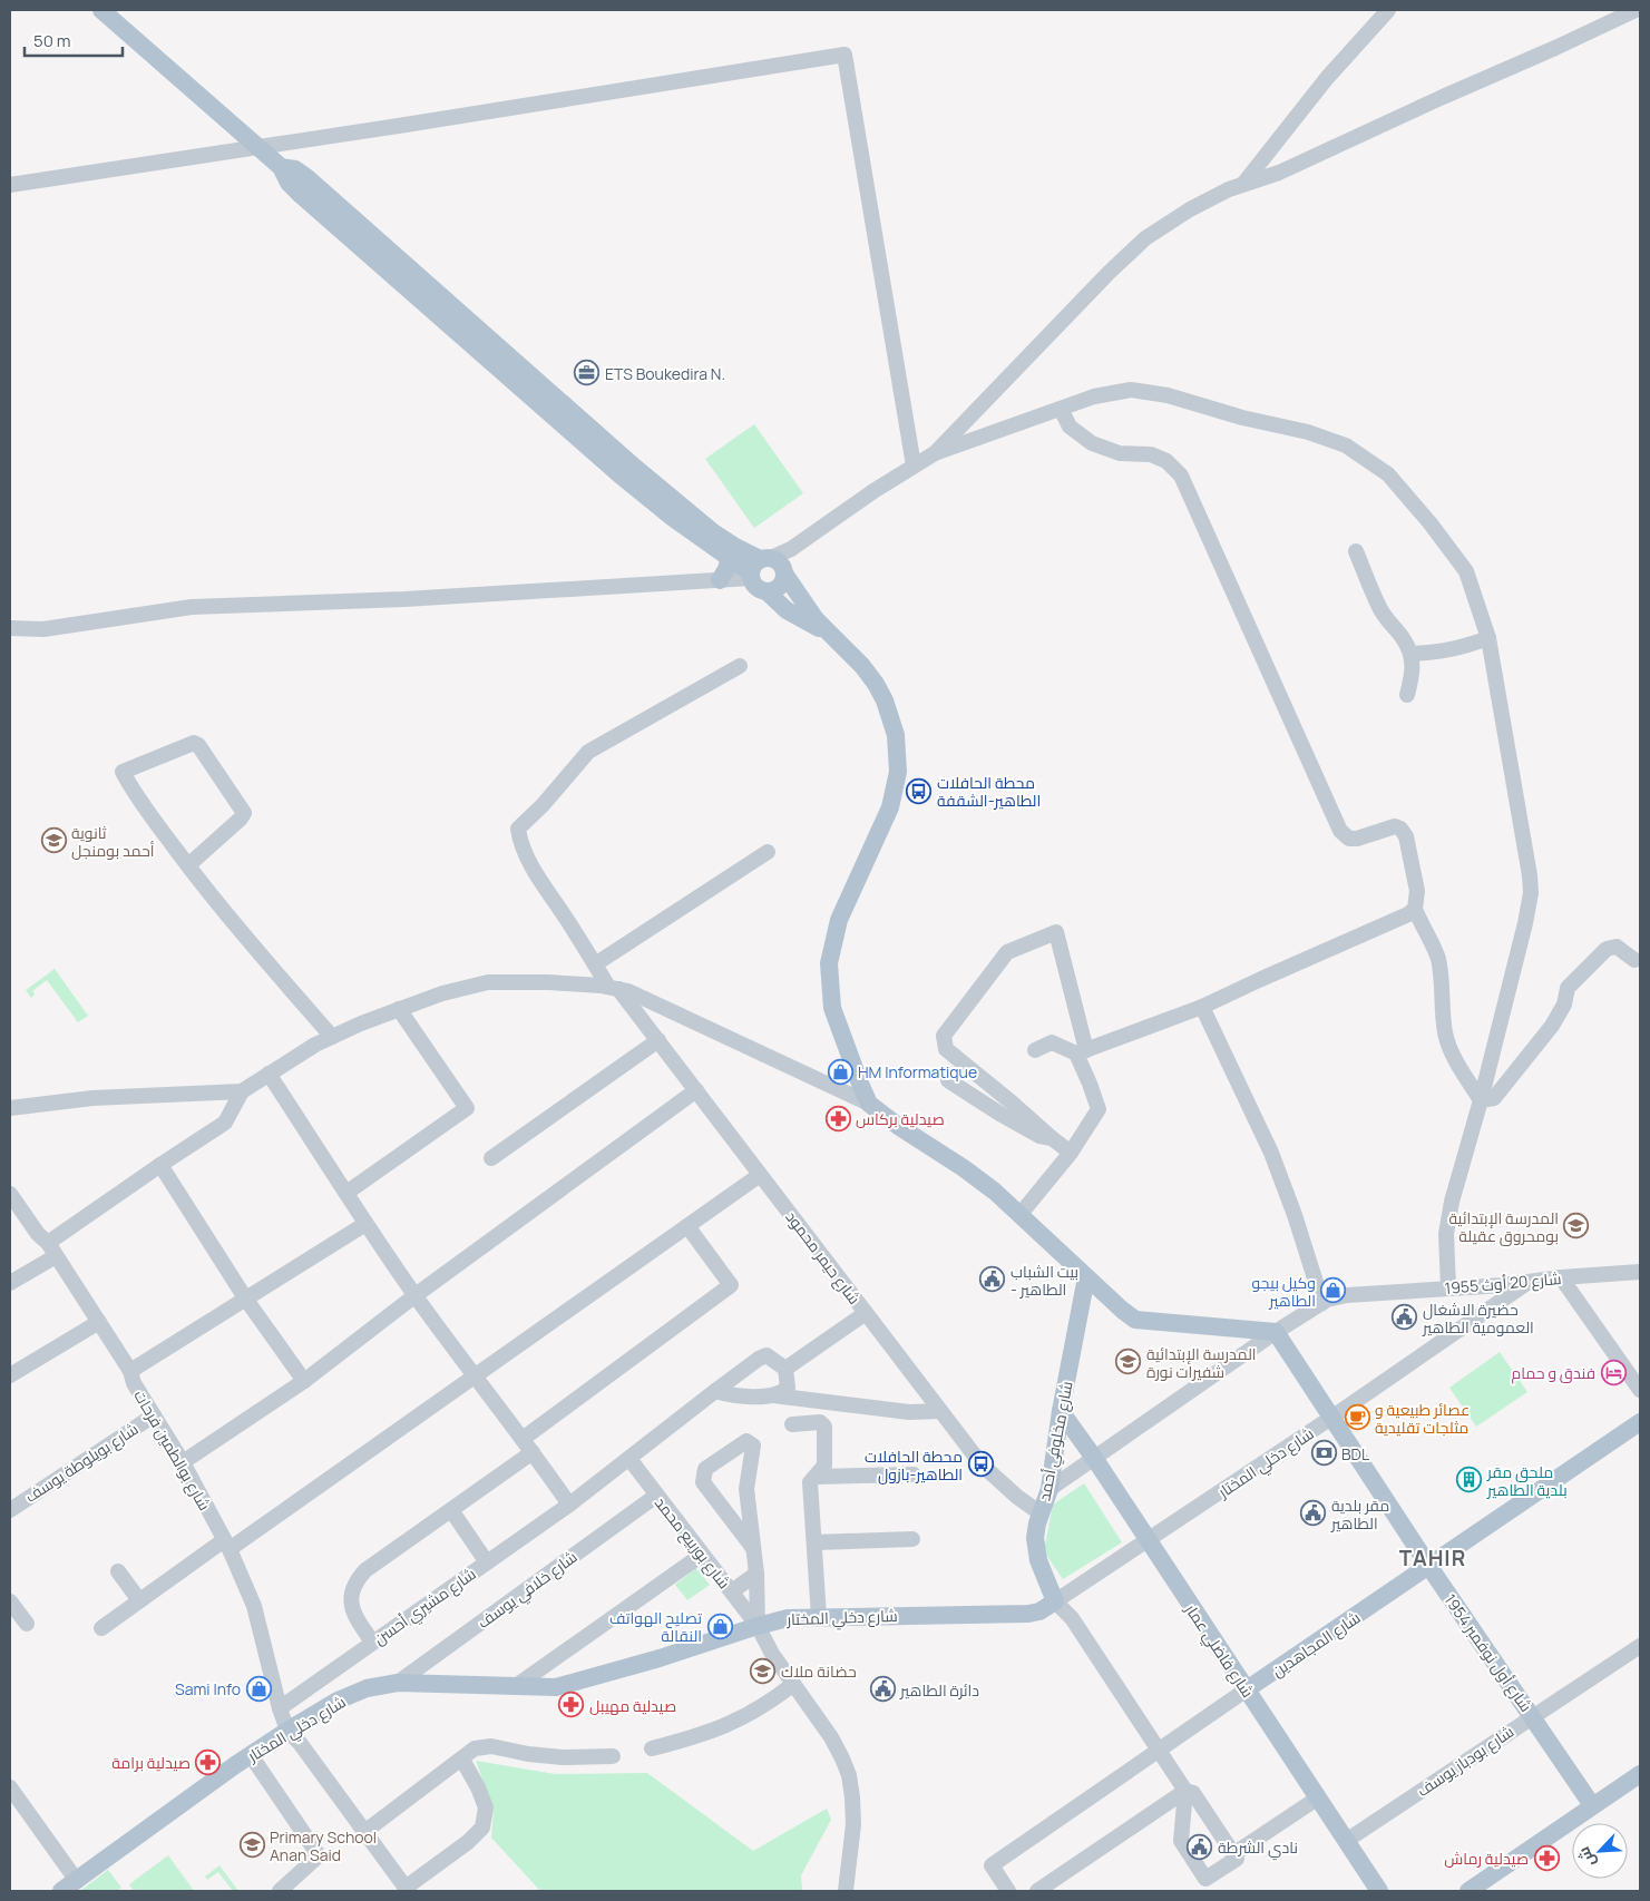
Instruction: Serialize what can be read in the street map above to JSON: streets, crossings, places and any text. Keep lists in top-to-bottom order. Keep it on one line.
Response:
{"streets":{"main road":["شارع مخلوفي أحمد","شارع دخلي المختار","شارع المجاهدين","شارع فاضلي عمار","شارع أول نوفمبر 1954"],"street":["شارع حيمر محمود","شارع 20 أوث 1955","شارع بوالطمين فرحات","شارع بويلوطة يوسف","شارع بوربيع محمد","شارع خلافي يوسف","شارع مشيري أحسن","شارع بودباز يوسف"]},"crossings":[["شارع حيمر محمود","شارع مخلوفي أحمد"],["شارع 20 أوث 1955","شارع مخلوفي أحمد"],["شارع 20 أوث 1955","شارع دخلي المختار"],["شارع 20 أوث 1955","شارع فاضلي عمار"],["شارع 20 أوث 1955","شارع أول نوفمبر 1954"],["شارع مخلوفي أحمد","شارع دخلي المختار"],["شارع مخلوفي أحمد","شارع فاضلي عمار"],["شارع بوالطمين فرحات","شارع بويلوطة يوسف"],["شارع بوالطمين فرحات","شارع دخلي المختار"],["شارع بوالطمين فرحات","شارع مشيري أحسن"],["شارع دخلي المختار","شارع بوربيع محمد"],["شارع دخلي المختار","شارع خلافي يوسف"],["شارع دخلي المختار","شارع فاضلي عمار"],["شارع دخلي المختار","شارع أول نوفمبر 1954"],["شارع بوربيع محمد","شارع خلافي يوسف"],["شارع بوربيع محمد","شارع مشيري أحسن"],["شارع المجاهدين","شارع فاضلي عمار"],["شارع المجاهدين","شارع أول نوفمبر 1954"],["شارع فاضلي عمار","شارع بودباز يوسف"],["شارع أول نوفمبر 1954","شارع بودباز يوسف"]],"districts":["TAHIR"],"places":{"office":["ETS Boukedira N."],"bus stop":["محطة الحافلات الطاهير-الشقفة","محطة الحافلات الطاهير-بازول"],"school or university":["ثانوية أحمد بومنجل","المدرسة الإبتدائية بومحروق عقيلة","المدرسة الإبتدائية شفيرات نورة","حضانة ملاك","Primary School Anan Said"],"shop":["HM Informatique","وكيل بيجو الطاهير","تصليح الهواتف النقالة","Sami Info"],"pharmacy":["صيدلية بركاس","صيدلية مهيبل","صيدلية برامة","صيدلية رماش"],"public building":["بيت الشباب - الطاهير","حضيرة الاشغال العمومية الطاهير","مقر بلدية الطاهير","دائرة الطاهير","نادي الشرطة"],"hotel":["فندق و حمام"],"cafe":["عصائر طبيعية و مثلجات تقليدية"],"bank":["BDL"],"building":["ملحق مقر بلدية الطاهير"]},"scale_bar":"50 m","north":"bottom left"}
